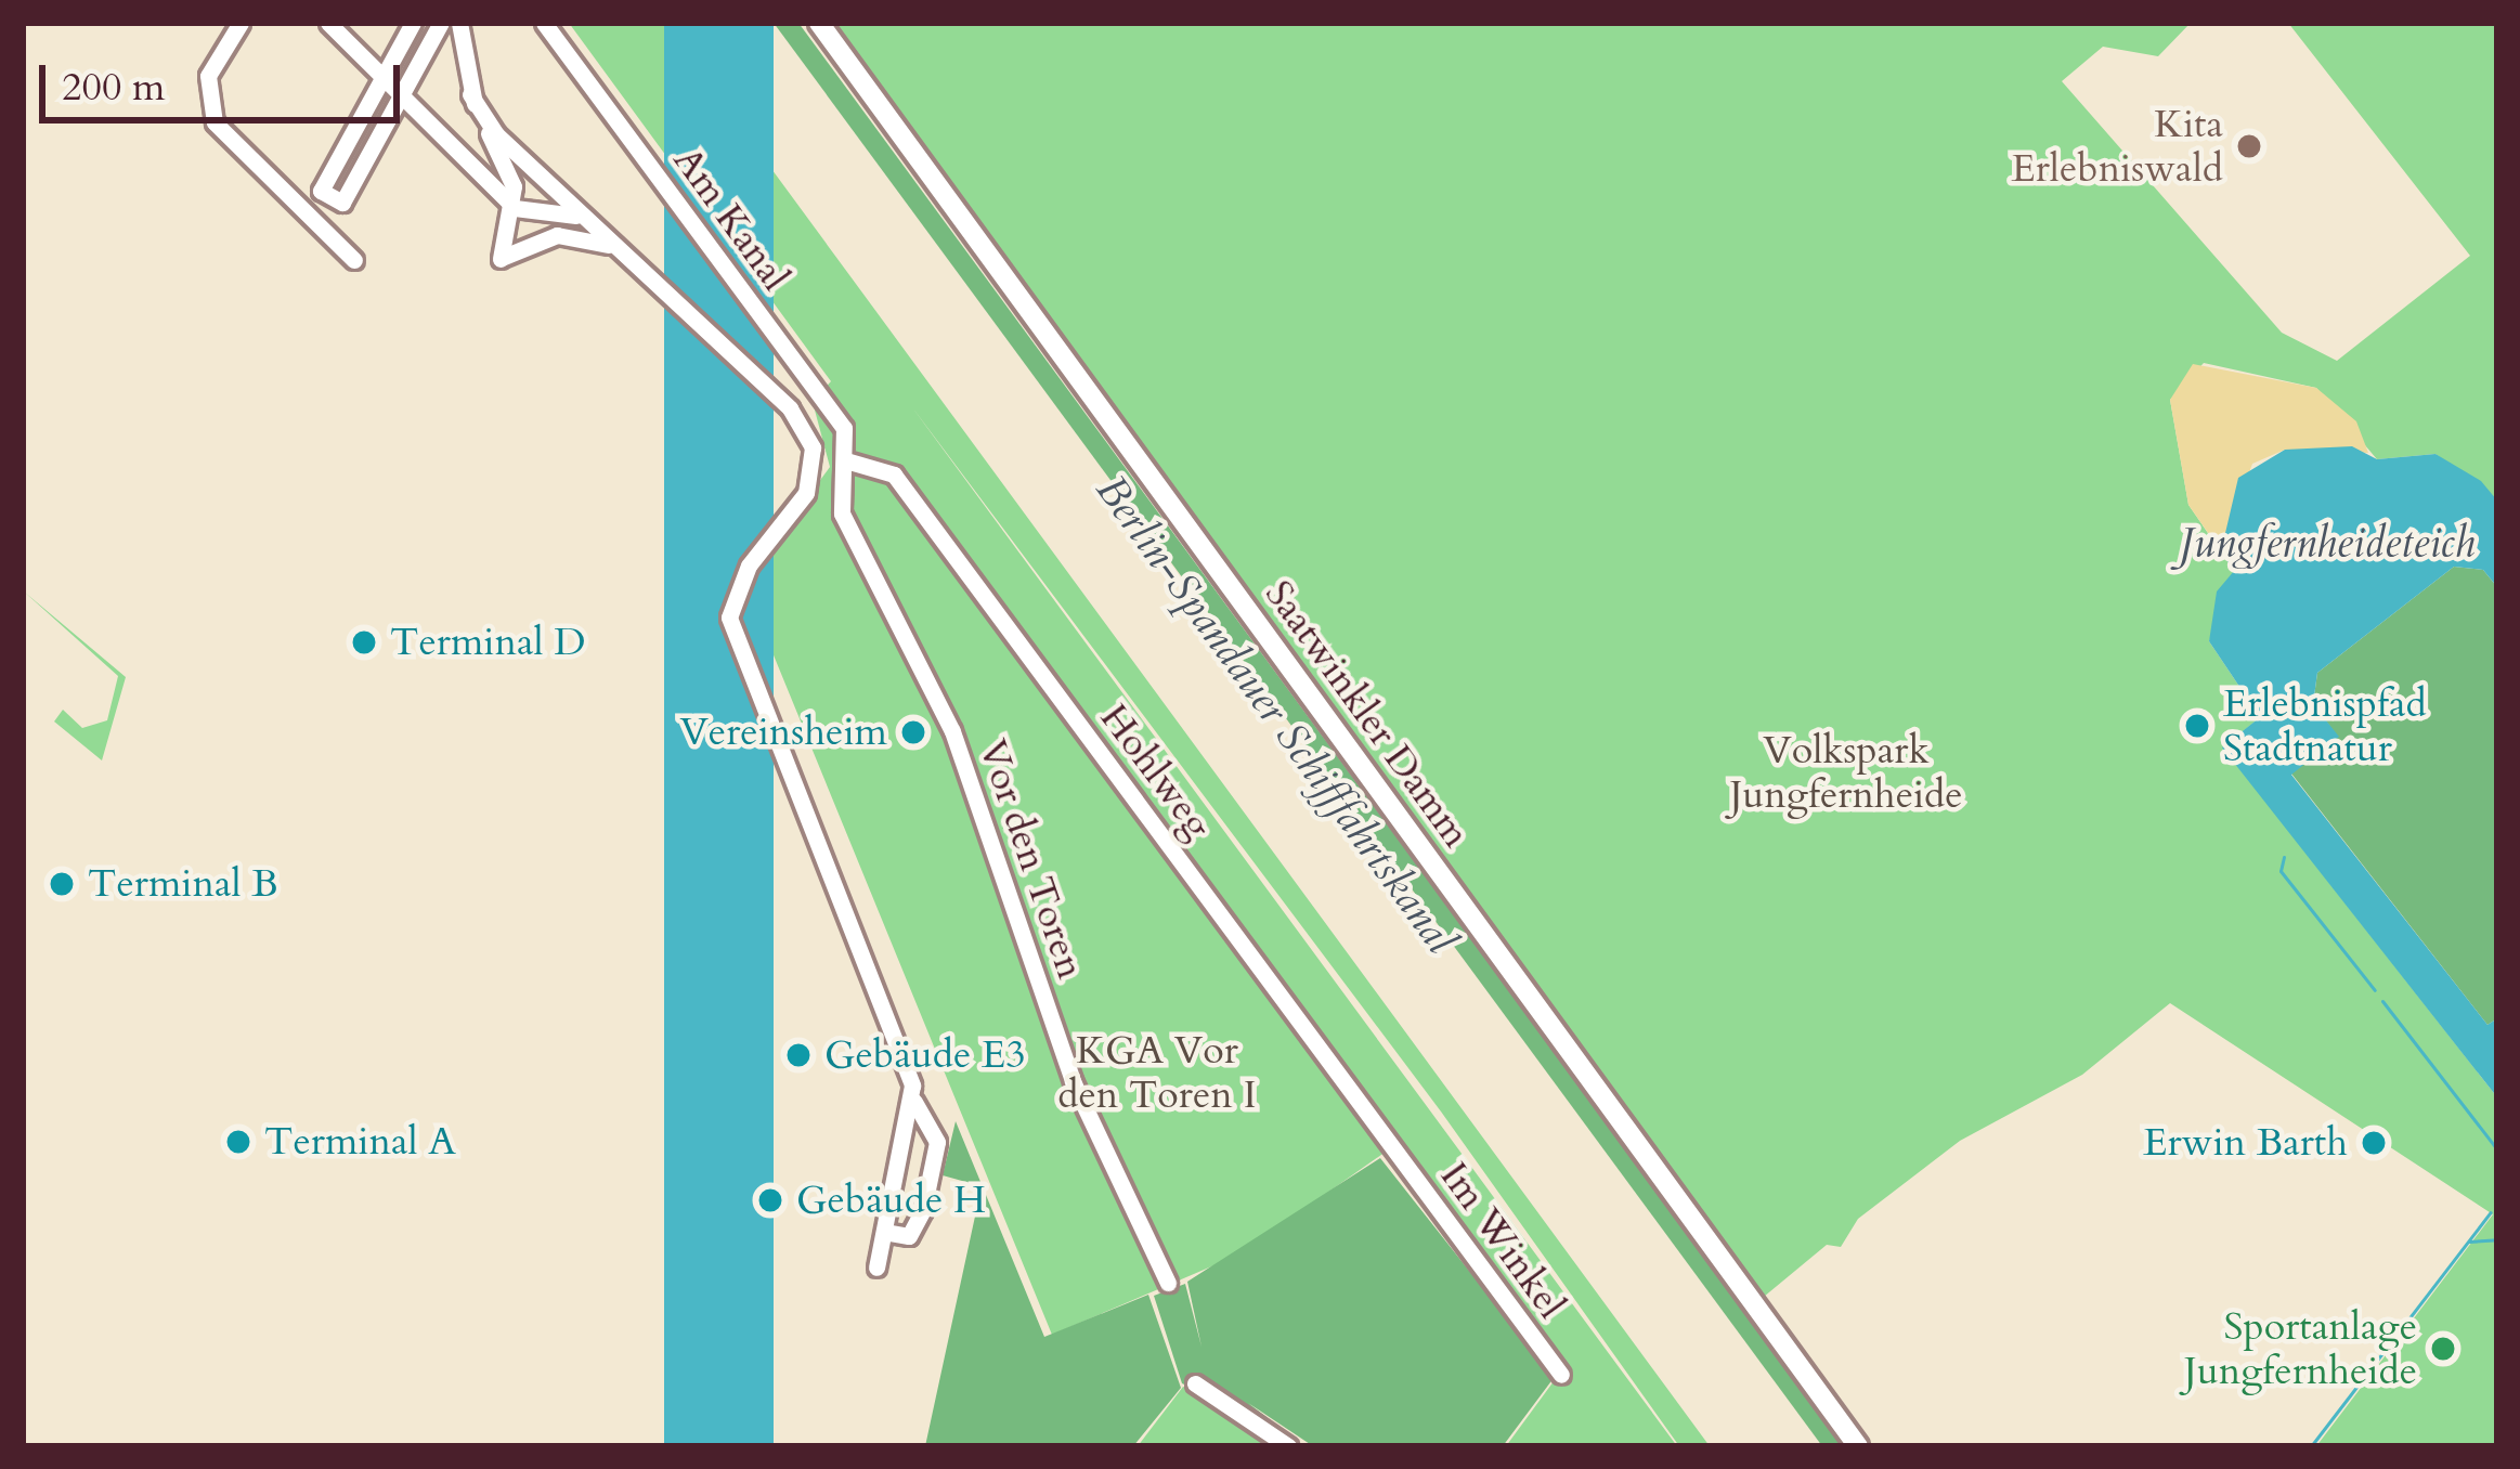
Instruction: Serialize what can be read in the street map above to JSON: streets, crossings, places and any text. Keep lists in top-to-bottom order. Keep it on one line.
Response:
{"streets":{"main road":["Saatwinkler Damm"],"street":["Am Kanal","Hohlweg","Vor den Toren","Im Winkel"]},"crossings":[["Am Kanal","Hohlweg"],["Am Kanal","Vor den Toren"],["Hohlweg","Vor den Toren"],["Hohlweg","Im Winkel"]],"water":["Jungfernheideteich","Berlin-Spandauer Schifffahrtskanal"],"parks":["Volkspark Jungfernheide","KGA Vor den Toren I"],"places":["Kita Erlebniswald","Terminal D","Erlebnispfad Stadtnatur","Vereinsheim","Terminal B","Gebäude E3","Terminal A","Erwin Barth","Gebäude H","Sportanlage Jungfernheide"],"scale_bar":"200 m"}
